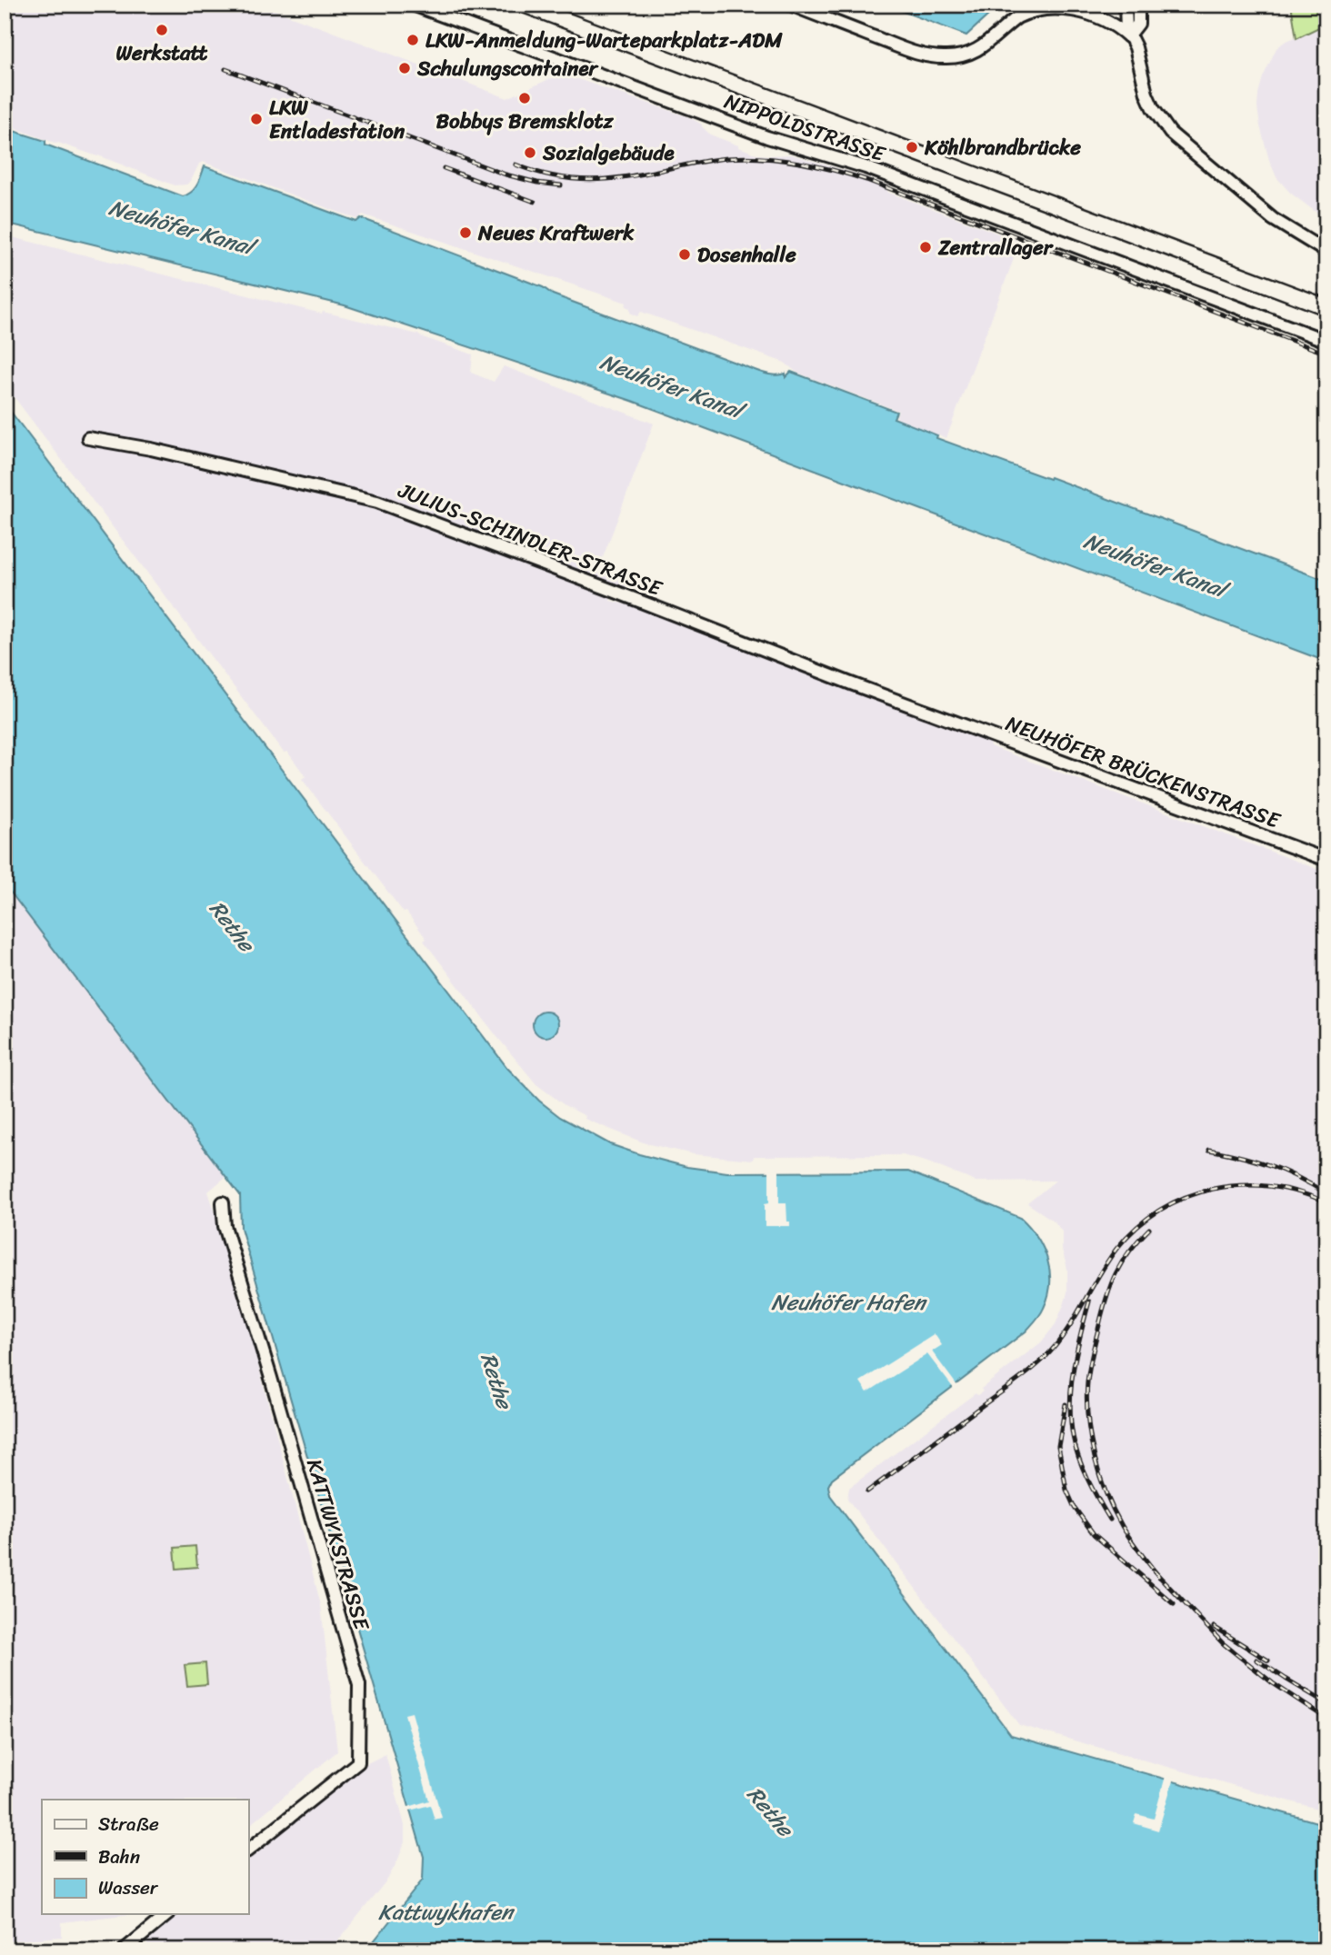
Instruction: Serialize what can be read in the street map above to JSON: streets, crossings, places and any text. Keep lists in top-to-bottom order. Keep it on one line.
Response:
{"streets":{"street":["NIPPOLDSTRASSE","JULIUS-SCHINDLER-STRASSE","NEUHÖFER BRÜCKENSTRASSE","KATTWYKSTRASSE"]},"crossings":[["JULIUS-SCHINDLER-STRASSE","NEUHÖFER BRÜCKENSTRASSE"]],"water":["Neuhöfer Kanal","Rethe","Neuhöfer Hafen","Kattwykhafen"],"places":["Werkstatt","LKW-Anmeldung-Warteparkplatz-ADM","Schulungscontainer","Bobbys Bremsklotz","LKW Entladestation","Köhlbrandbrücke","Sozialgebäude","Neues Kraftwerk","Zentrallager","Dosenhalle"],"legend":["Straße","Bahn","Wasser"]}
